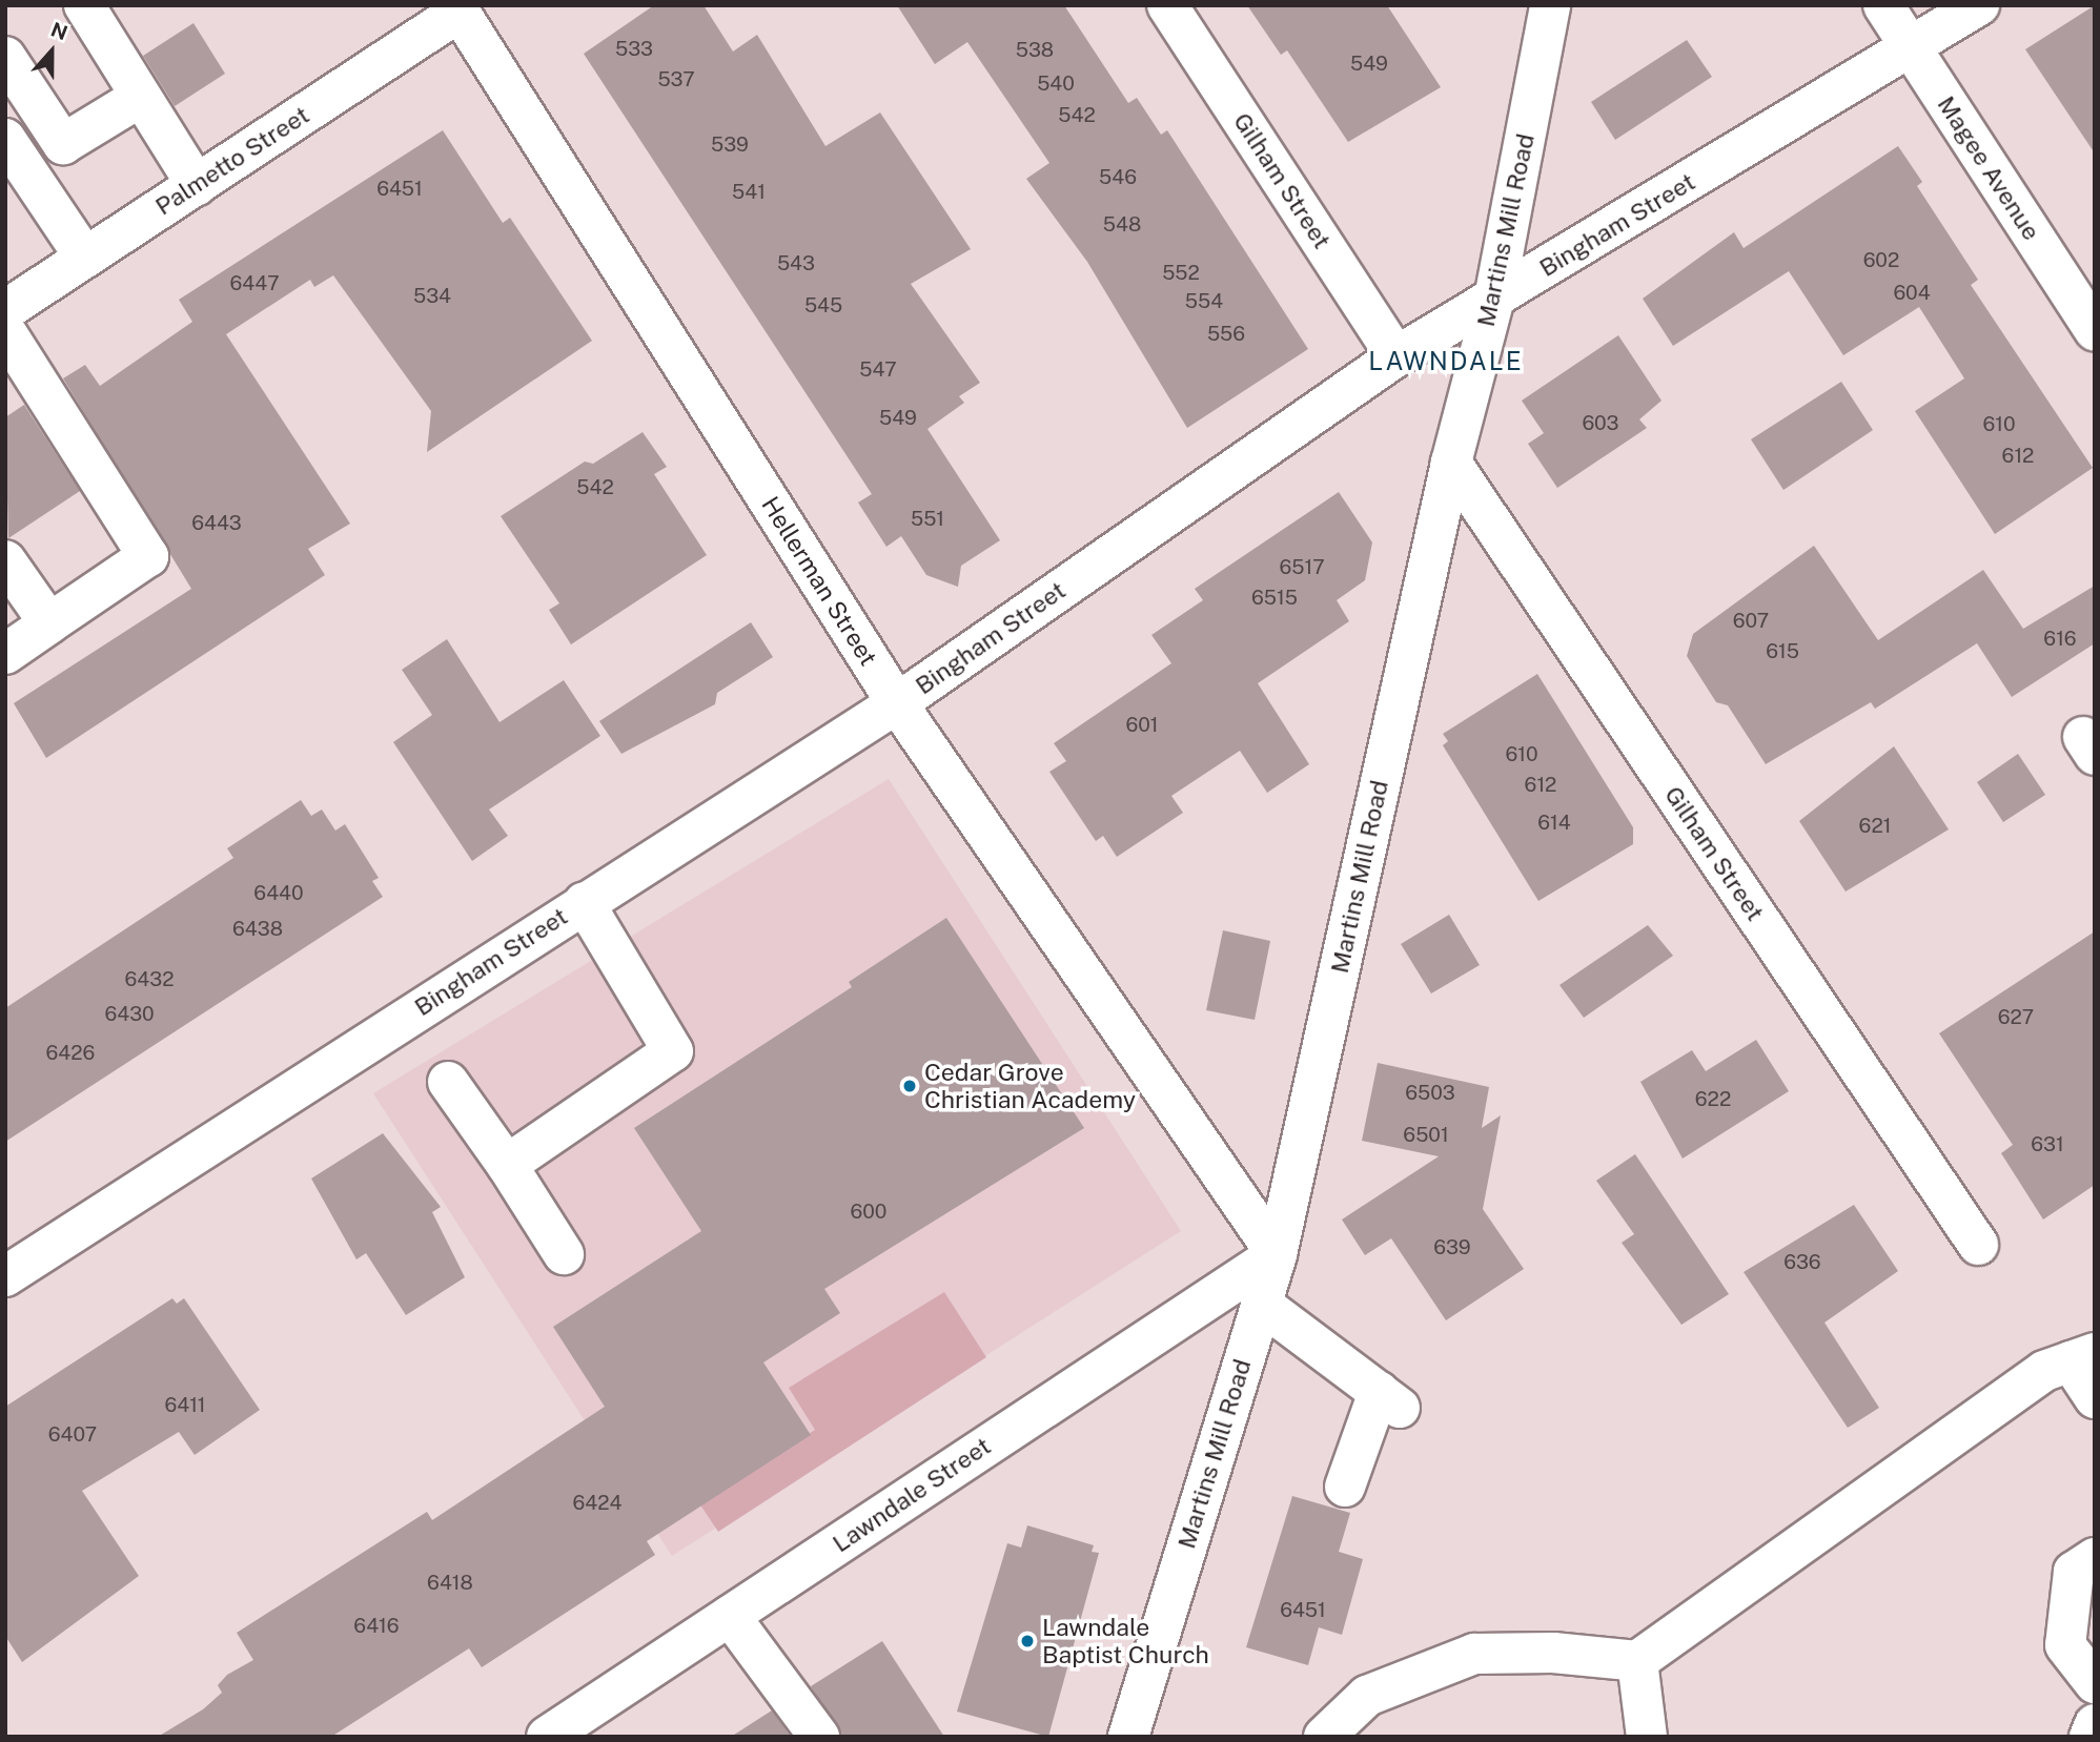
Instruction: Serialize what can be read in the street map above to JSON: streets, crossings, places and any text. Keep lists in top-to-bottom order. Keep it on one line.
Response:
{"streets":{"street":["Palmetto Street","Magee Avenue","Gilham Street","Bingham Street","Martins Mill Road","Hellerman Street","Lawndale Street"]},"crossings":[["Palmetto Street","Hellerman Street"],["Magee Avenue","Bingham Street"],["Gilham Street","Bingham Street"],["Gilham Street","Martins Mill Road"],["Bingham Street","Martins Mill Road"],["Bingham Street","Hellerman Street"],["Martins Mill Road","Hellerman Street"],["Martins Mill Road","Lawndale Street"],["Hellerman Street","Lawndale Street"]],"districts":["LAWNDALE"],"places":["Cedar Grove Christian Academy","Lawndale Baptist Church"],"house_numbers":["533","538","549","537","540","542","539","546","6451","541","548","602","543","552","6447","604","534","554","545","556","547","549","603","610","612","542","551","6443","6517","6515","607","616","615","601","610","612","614","621","6440","6438","6432","6430","627","6426","6503","622","6501","631","600","639","636","6411","6407","6424","6418","6451","6416"],"north":"top"}
